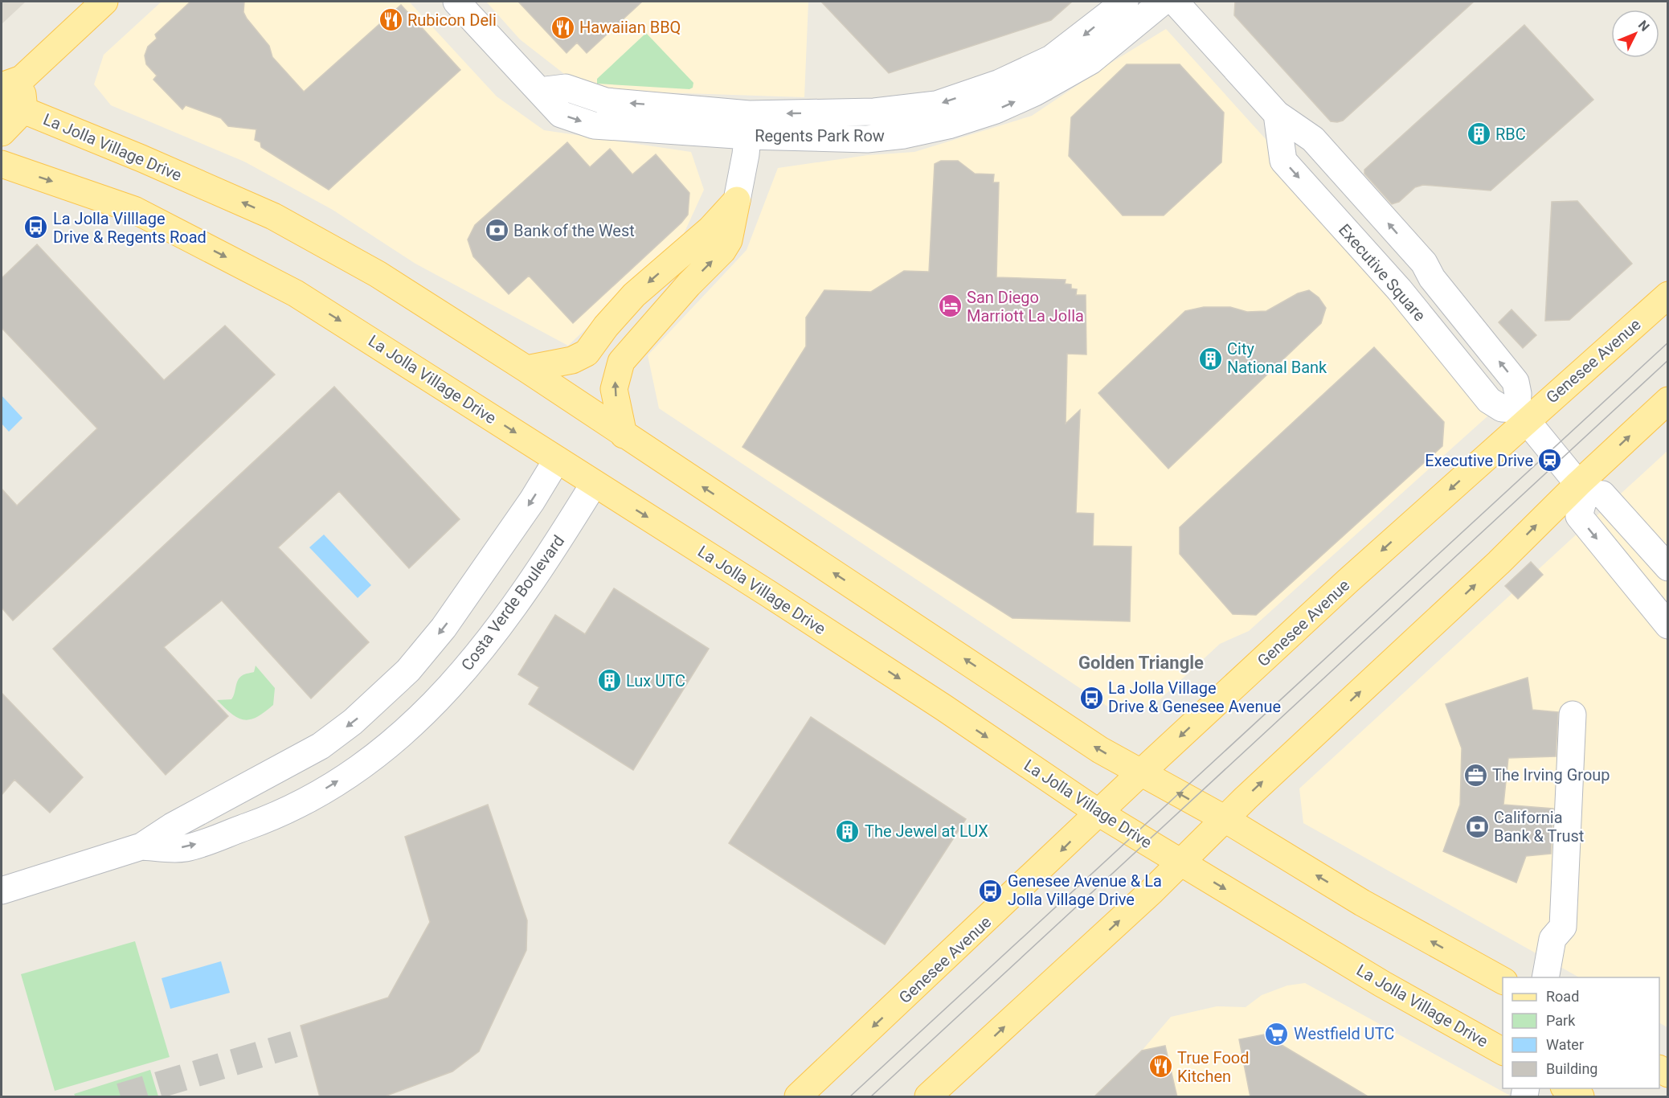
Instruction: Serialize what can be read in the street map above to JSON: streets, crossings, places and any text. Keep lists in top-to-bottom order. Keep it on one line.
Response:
{"streets":{"main road":["La Jolla Village Drive","Genesee Avenue"],"street":["Regents Park Row","Executive Square","Costa Verde Boulevard"]},"crossings":[["La Jolla Village Drive","Genesee Avenue"],["La Jolla Village Drive","Costa Verde Boulevard"],["Executive Square","Genesee Avenue"]],"districts":["Golden Triangle"],"places":{"restaurant":["Rubicon Deli","Hawaiian BBQ","True Food Kitchen"],"building":["RBC","City National Bank","Lux UTC","The Jewel at LUX"],"bus stop":["La Jolla Villlage Drive & Regents Road","La Jolla Village Drive & Genesee Avenue","Genesee Avenue & La Jolla Village Drive"],"bank":["Bank of the West","California Bank & Trust"],"hotel":["San Diego Marriott La Jolla"],"station":["Executive Drive"],"office":["The Irving Group"],"supermarket":["Westfield UTC"]},"legend":["Road","Park","Water","Building"],"north":"top right"}
